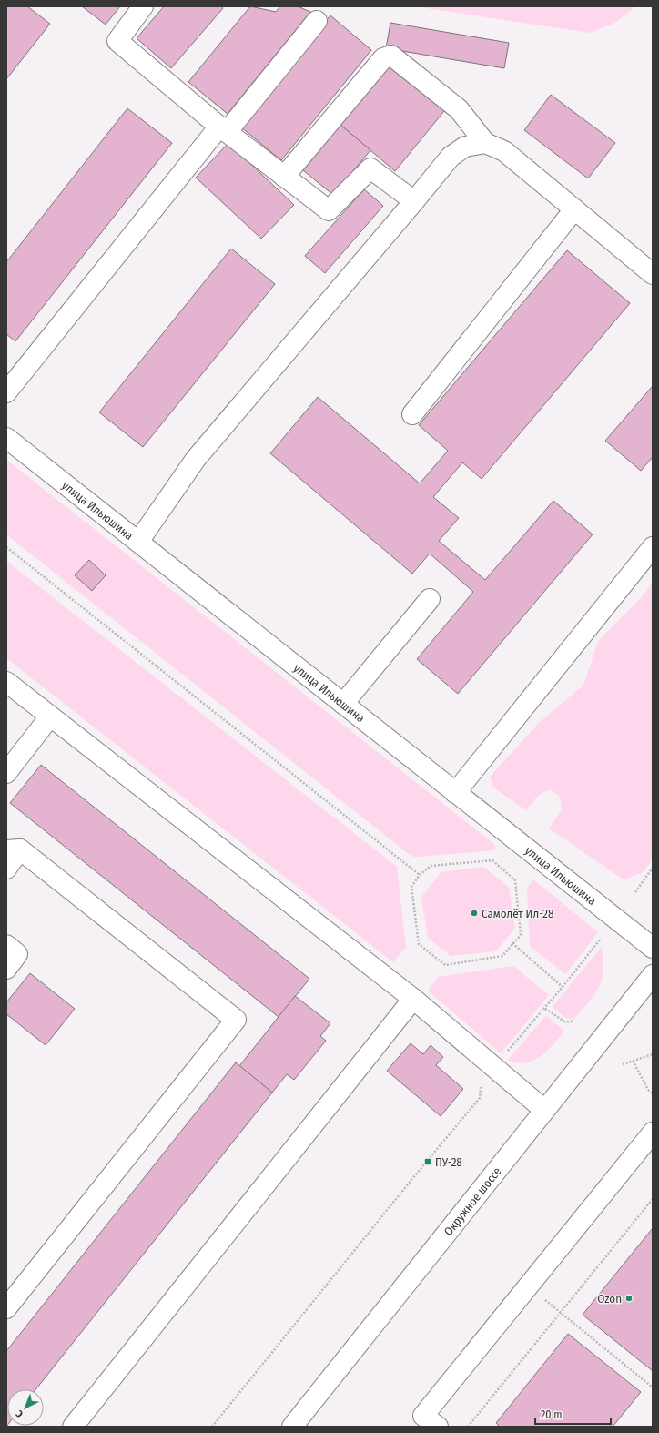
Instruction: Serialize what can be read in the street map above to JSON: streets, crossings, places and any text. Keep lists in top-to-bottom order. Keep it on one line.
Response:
{"streets":{"street":["улица Ильюшина","Окружное шоссе"]},"places":{"other":["Самолёт Ил-28","Ozon"],"transit":["ПУ-28"]},"scale_bar":"20 m","north":"bottom left"}
